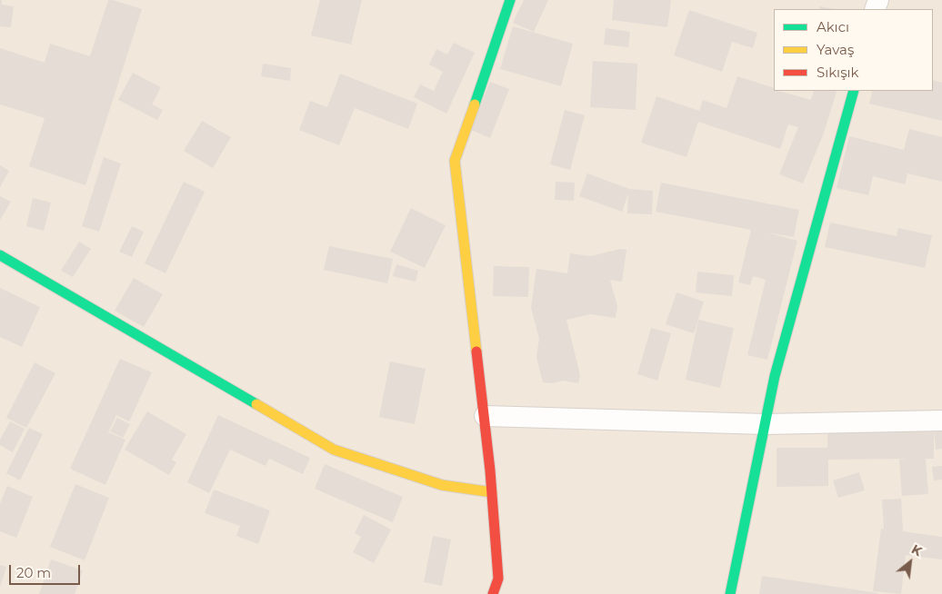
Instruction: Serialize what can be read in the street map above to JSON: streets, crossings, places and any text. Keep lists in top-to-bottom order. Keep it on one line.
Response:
{"legend":["Akıcı","Yavaş","Sıkışık"],"scale_bar":"20 m","north":"top right"}
